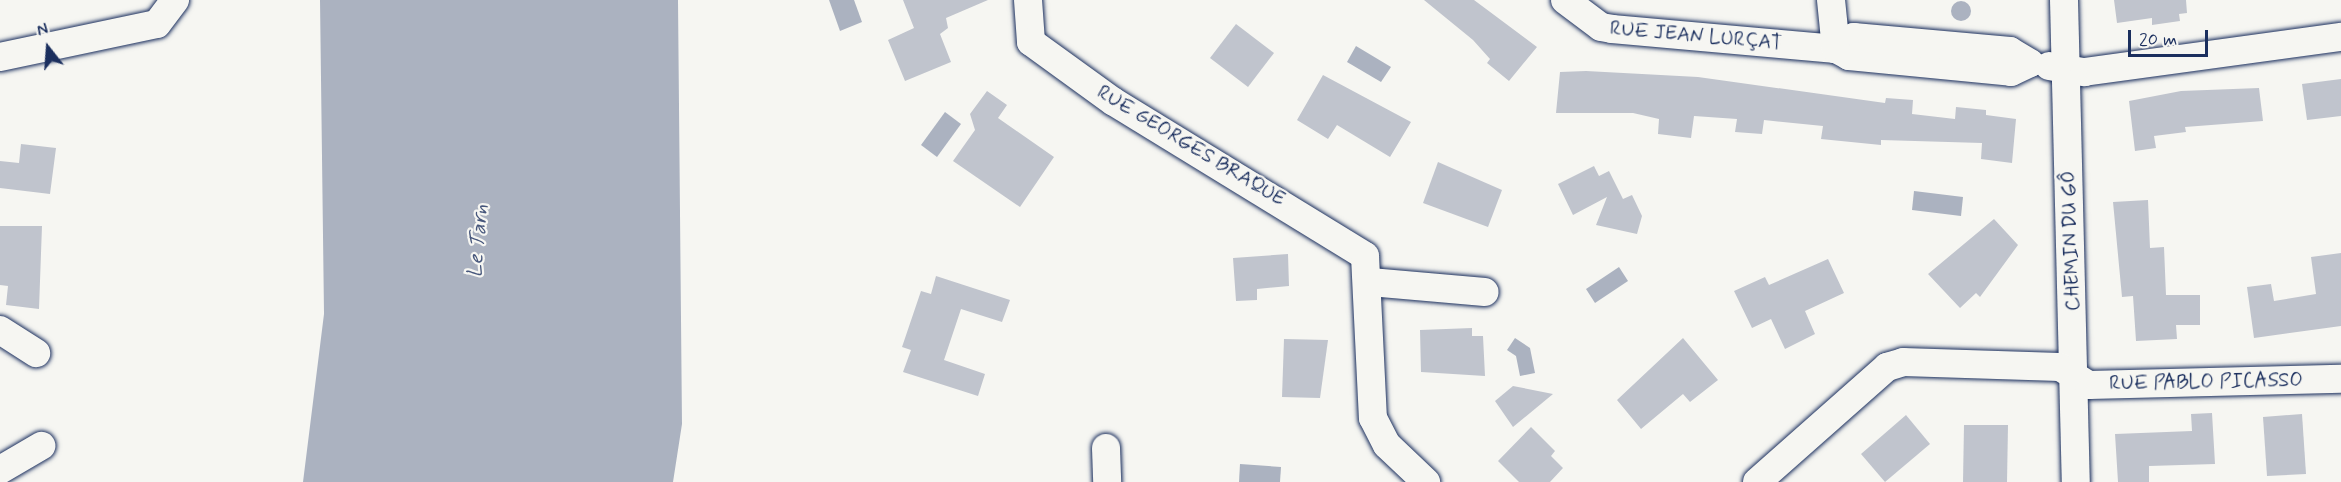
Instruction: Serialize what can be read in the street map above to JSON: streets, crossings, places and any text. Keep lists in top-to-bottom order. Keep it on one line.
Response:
{"streets":{"street":["RUE JEAN LURÇAT","RUE GEORGES BRAQUE","CHEMIN DU GÔ","RUE PABLO PICASSO"]},"crossings":[["RUE JEAN LURÇAT","CHEMIN DU GÔ"],["CHEMIN DU GÔ","RUE PABLO PICASSO"]],"water":["Le Tarn"],"scale_bar":"20 m","north":"top"}
